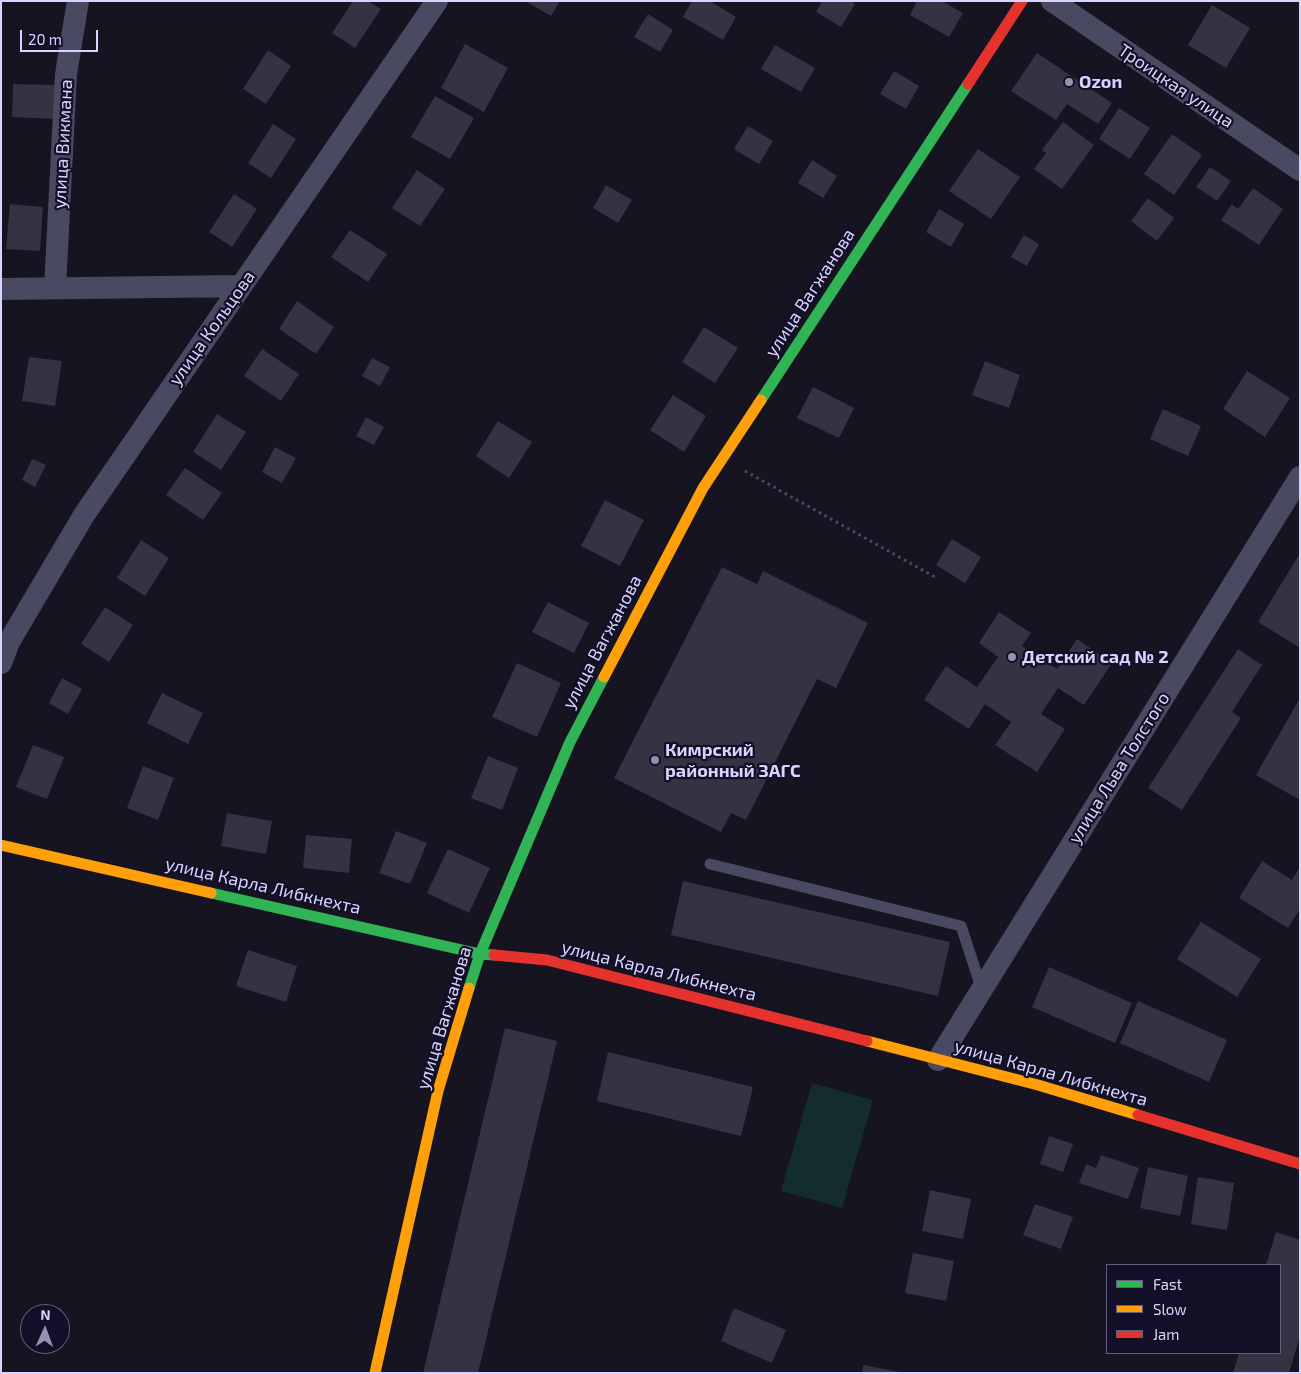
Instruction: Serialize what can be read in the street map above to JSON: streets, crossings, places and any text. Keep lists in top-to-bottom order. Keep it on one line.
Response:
{"streets":{"street":["Троицкая улица","улица Викмана","улица Вагжанова","улица Кольцова","улица Льва Толстого","улица Карла Либкнехта"]},"crossings":[["улица Вагжанова","улица Карла Либкнехта"],["улица Льва Толстого","улица Карла Либкнехта"]],"places":["Ozon","Детский сад № 2","Кимрский районный ЗАГС"],"legend":["Fast","Slow","Jam"],"scale_bar":"20 m","north":"top"}
